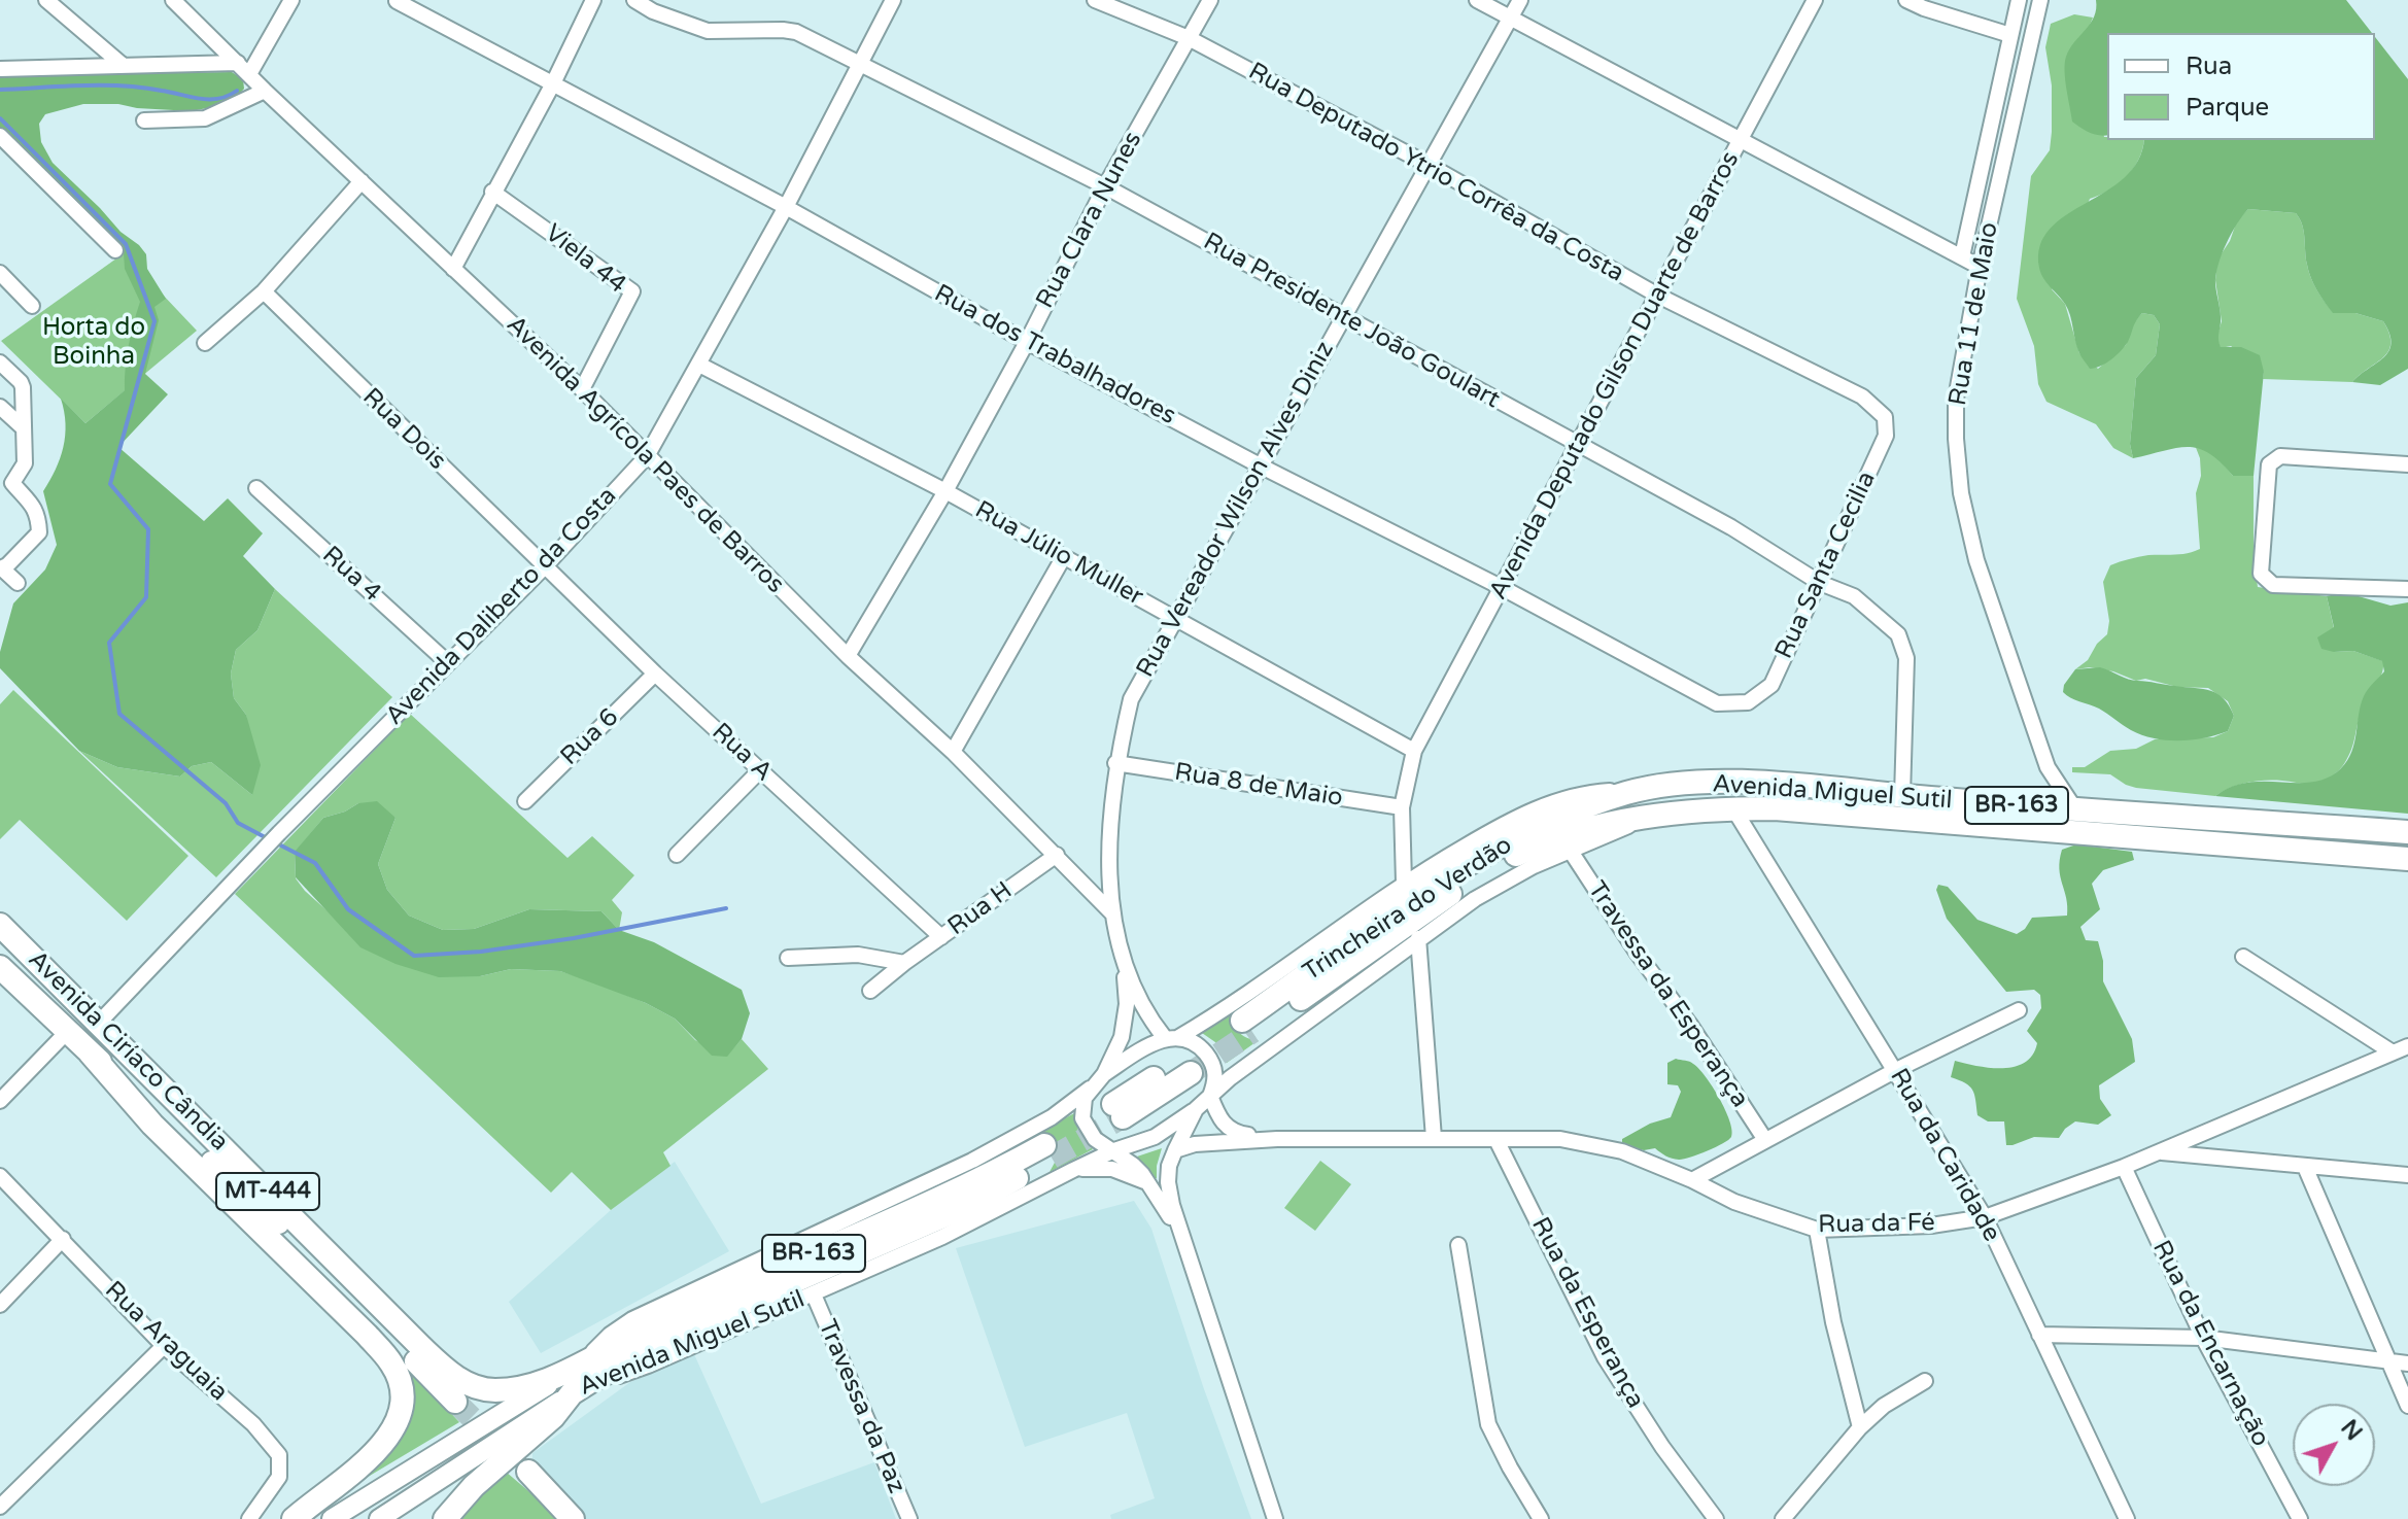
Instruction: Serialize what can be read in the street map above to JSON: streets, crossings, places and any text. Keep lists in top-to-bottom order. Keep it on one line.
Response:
{"streets":{"highway":["Avenida Miguel Sutil","BR-163","Trincheira do Verdão","Avenida Ciríaco Cândia","MT-444"],"street":["Rua Deputado Ytrio Corrêa da Costa","Rua Clara Nunes","Viela 44","Rua 11 de Maio","Rua Presidente João Goulart","Rua dos Trabalhadores","Avenida Deputado Gilson Duarte de Barros","Rua Dois","Avenida Agrícola Paes de Barros","Rua Vereador Wilson Alves Diniz","Rua Júlio Muller","Rua Santa Cecilia","Rua 4","Avenida Daliberto da Costa","Rua 6","Rua A","Rua 8 de Maio","Rua H","Travessa da Esperança","Rua da Caridade","Rua da Fé","Rua da Esperança","Rua Araguaia","Rua da Encarnação","Travessa da Paz"]},"crossings":[["Rua Deputado Ytrio Corrêa da Costa","Rua Clara Nunes"],["Rua Deputado Ytrio Corrêa da Costa","Avenida Deputado Gilson Duarte de Barros"],["Rua Deputado Ytrio Corrêa da Costa","Rua Vereador Wilson Alves Diniz"],["Rua Deputado Ytrio Corrêa da Costa","Rua Santa Cecilia"],["Rua Clara Nunes","Rua Presidente João Goulart"],["Rua Clara Nunes","Rua dos Trabalhadores"],["Rua Clara Nunes","Avenida Agrícola Paes de Barros"],["Rua Clara Nunes","Rua Júlio Muller"],["Viela 44","Avenida Agrícola Paes de Barros"],["Rua 11 de Maio","Avenida Miguel Sutil"],["Rua Presidente João Goulart","Avenida Deputado Gilson Duarte de Barros"],["Rua Presidente João Goulart","Rua Vereador Wilson Alves Diniz"],["Rua Presidente João Goulart","Rua Santa Cecilia"],["Rua Presidente João Goulart","Avenida Daliberto da Costa"],["Rua Presidente João Goulart","Avenida Miguel Sutil"],["Rua dos Trabalhadores","Avenida Deputado Gilson Duarte de Barros"],["Rua dos Trabalhadores","Rua Vereador Wilson Alves Diniz"],["Rua dos Trabalhadores","Rua Santa Cecilia"],["Rua dos Trabalhadores","Avenida Daliberto da Costa"],["Avenida Deputado Gilson Duarte de Barros","Rua Júlio Muller"],["Avenida Deputado Gilson Duarte de Barros","Rua 8 de Maio"],["Avenida Deputado Gilson Duarte de Barros","Avenida Miguel Sutil"],["Rua Dois","Avenida Daliberto da Costa"],["Rua Dois","Rua A"],["Avenida Agrícola Paes de Barros","Rua Vereador Wilson Alves Diniz"],["Avenida Agrícola Paes de Barros","Avenida Daliberto da Costa"],["Avenida Agrícola Paes de Barros","Rua H"],["Rua Vereador Wilson Alves Diniz","Rua Júlio Muller"],["Rua Vereador Wilson Alves Diniz","Rua 8 de Maio"],["Rua Júlio Muller","Avenida Daliberto da Costa"],["Rua 4","Avenida Daliberto da Costa"],["Avenida Daliberto da Costa","Rua A"],["Avenida Daliberto da Costa","Avenida Ciríaco Cândia"],["Rua 6","Rua A"],["Rua A","Rua H"],["Avenida Miguel Sutil","BR-163"],["Avenida Miguel Sutil","Trincheira do Verdão"],["Avenida Miguel Sutil","Travessa da Esperança"],["Avenida Miguel Sutil","Avenida Ciríaco Cândia"],["Avenida Miguel Sutil","Rua da Caridade"],["Avenida Miguel Sutil","Rua da Fé"],["Avenida Miguel Sutil","Travessa da Paz"],["BR-163","Avenida Ciríaco Cândia"],["Avenida Ciríaco Cândia","MT-444"],["Rua da Caridade","Rua da Fé"],["Rua da Fé","Rua da Esperança"],["Rua da Fé","Rua da Encarnação"]],"parks":["Horta do Boinha"],"legend":["Rua","Parque"],"north":"top right"}
